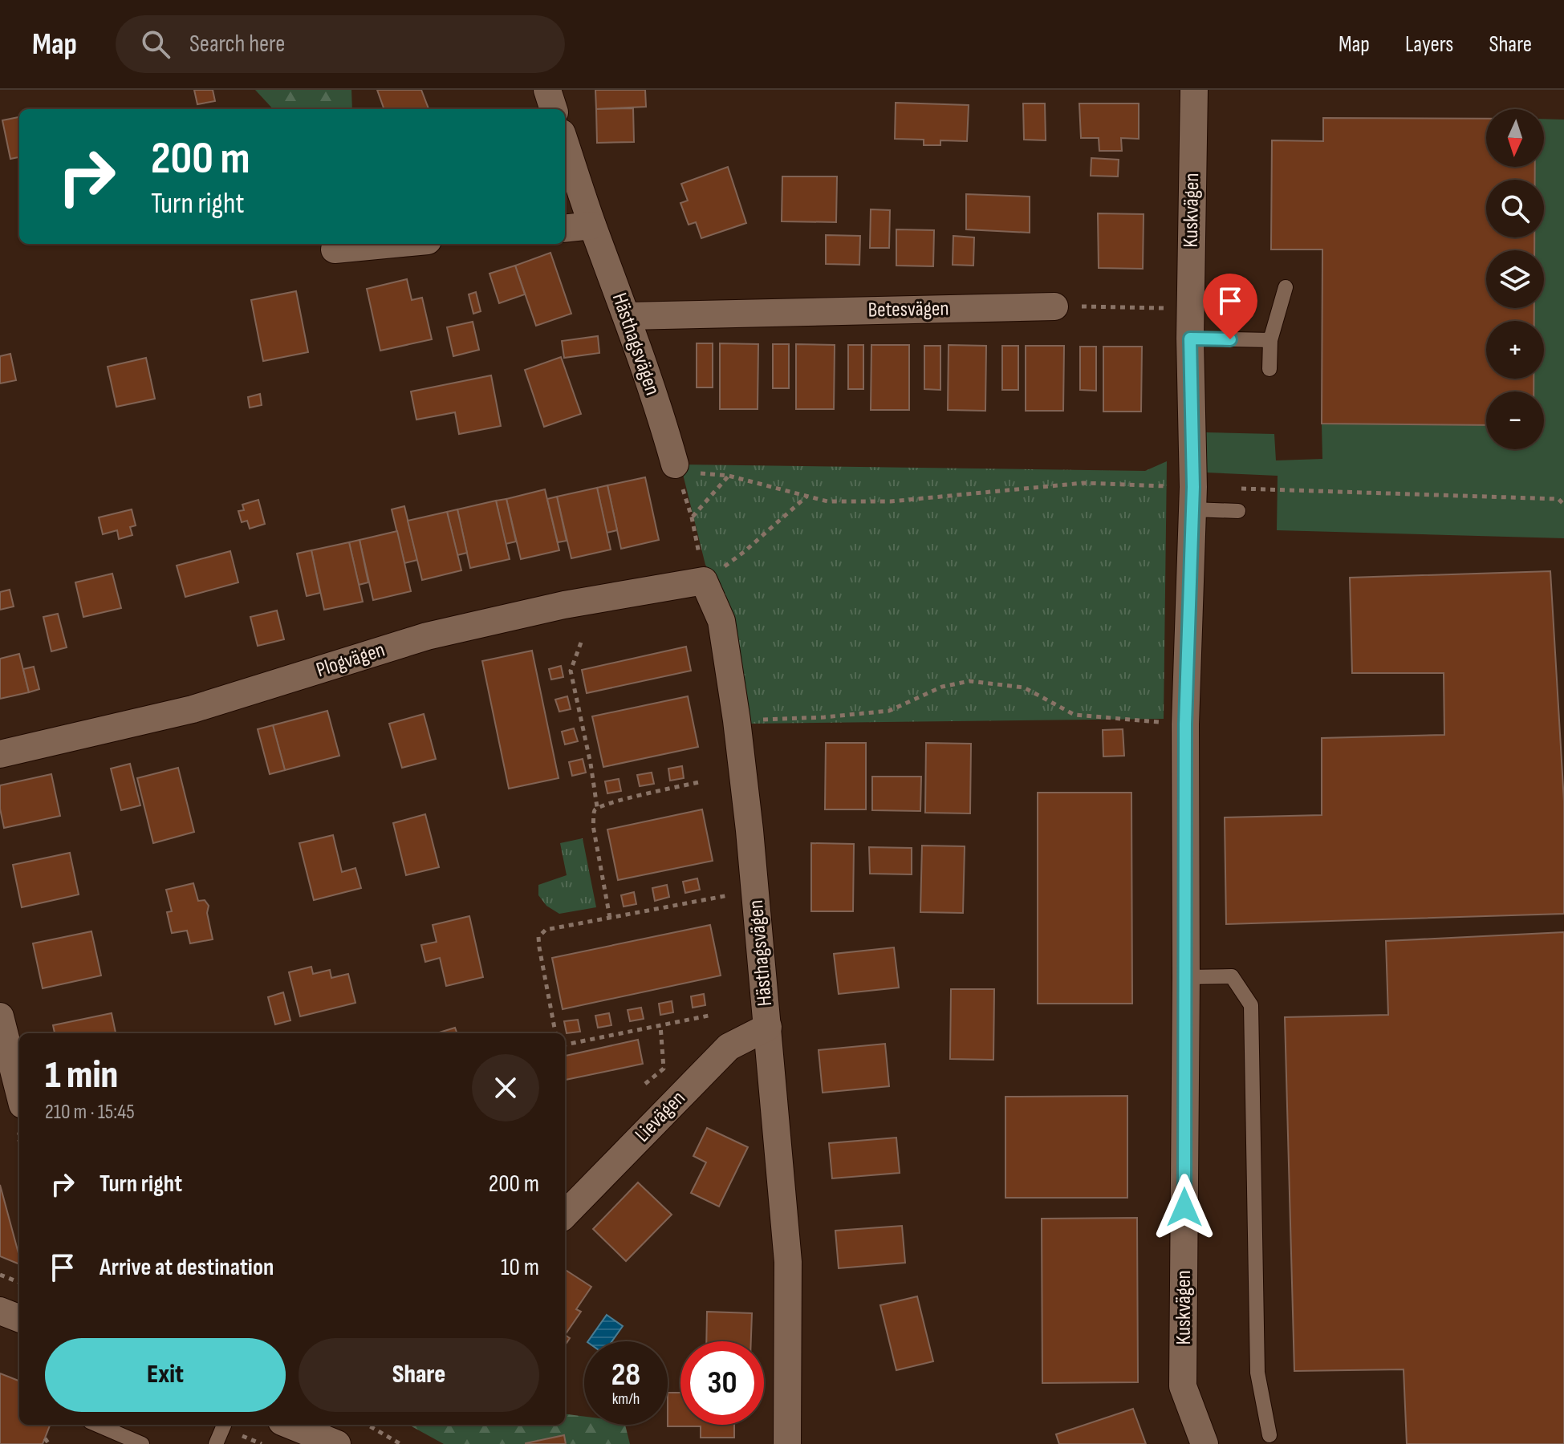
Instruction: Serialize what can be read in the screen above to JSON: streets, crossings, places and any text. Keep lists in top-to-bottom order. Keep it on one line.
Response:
{"streets":{"street":["Kuskvägen","Betesvägen","Hästhagsvägen","Plogvägen","Lievägen"]},"crossings":[["Betesvägen","Hästhagsvägen"],["Hästhagsvägen","Plogvägen"],["Hästhagsvägen","Lievägen"]],"north":"bottom","page":{"header":"Map","search":"Search here","nav":["Map","Layers","Share"],"map_buttons":["+","−"],"turn":["200 m","Turn right"],"heading":["1 min","210 m · 15:45"],"list":[{"name":"Turn right","value":"200 m"},{"name":"Arrive at destination","value":"10 m"}],"buttons":["Exit","Share"],"speed":"28 km/h","limit":"30"}}
